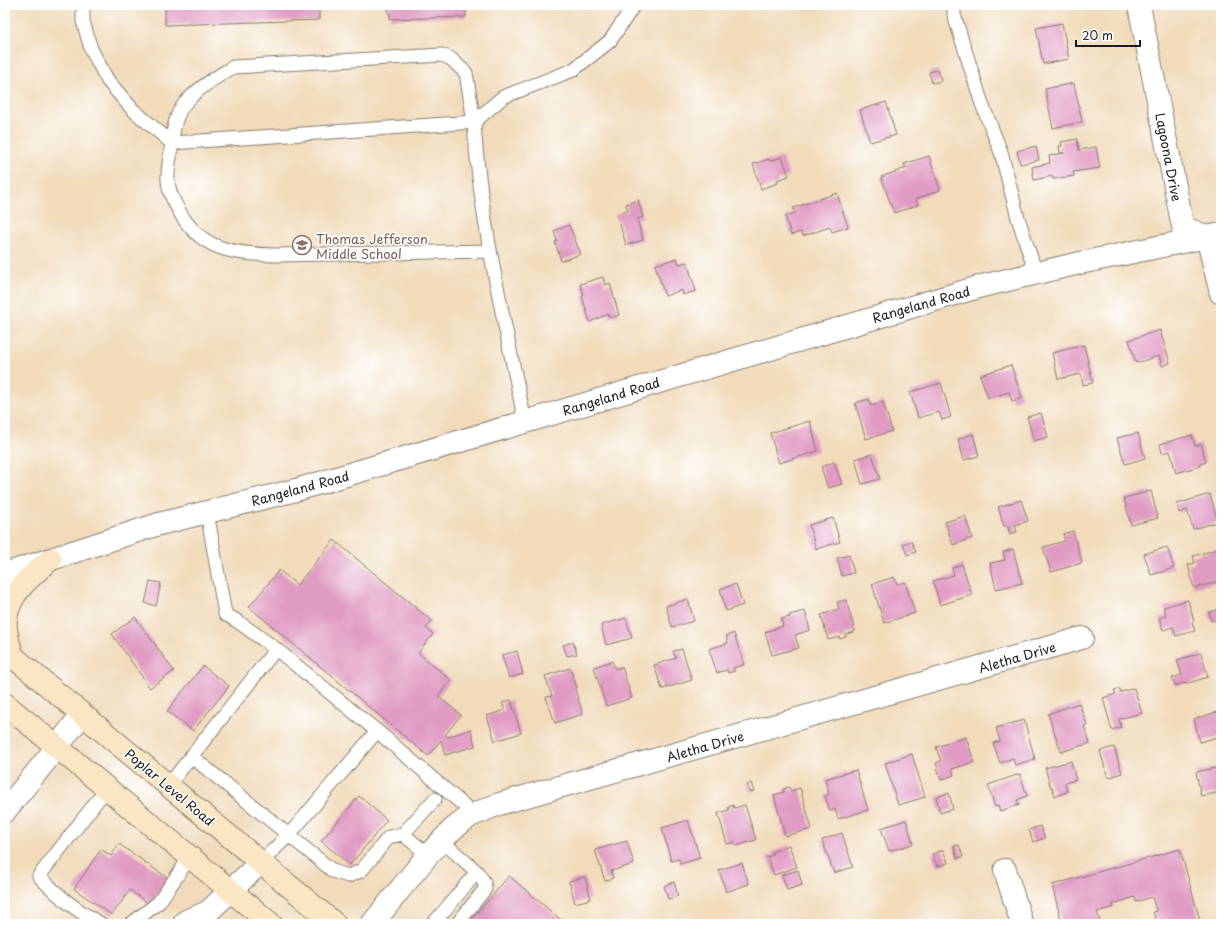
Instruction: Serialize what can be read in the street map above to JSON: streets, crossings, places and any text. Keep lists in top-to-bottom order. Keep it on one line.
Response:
{"streets":{"main road":["Poplar Level Road"],"street":["Lagoona Drive","Rangeland Road","Aletha Drive"]},"crossings":[["Lagoona Drive","Rangeland Road"]],"places":{"school or university":["Thomas Jefferson Middle School"]},"scale_bar":"20 m"}
